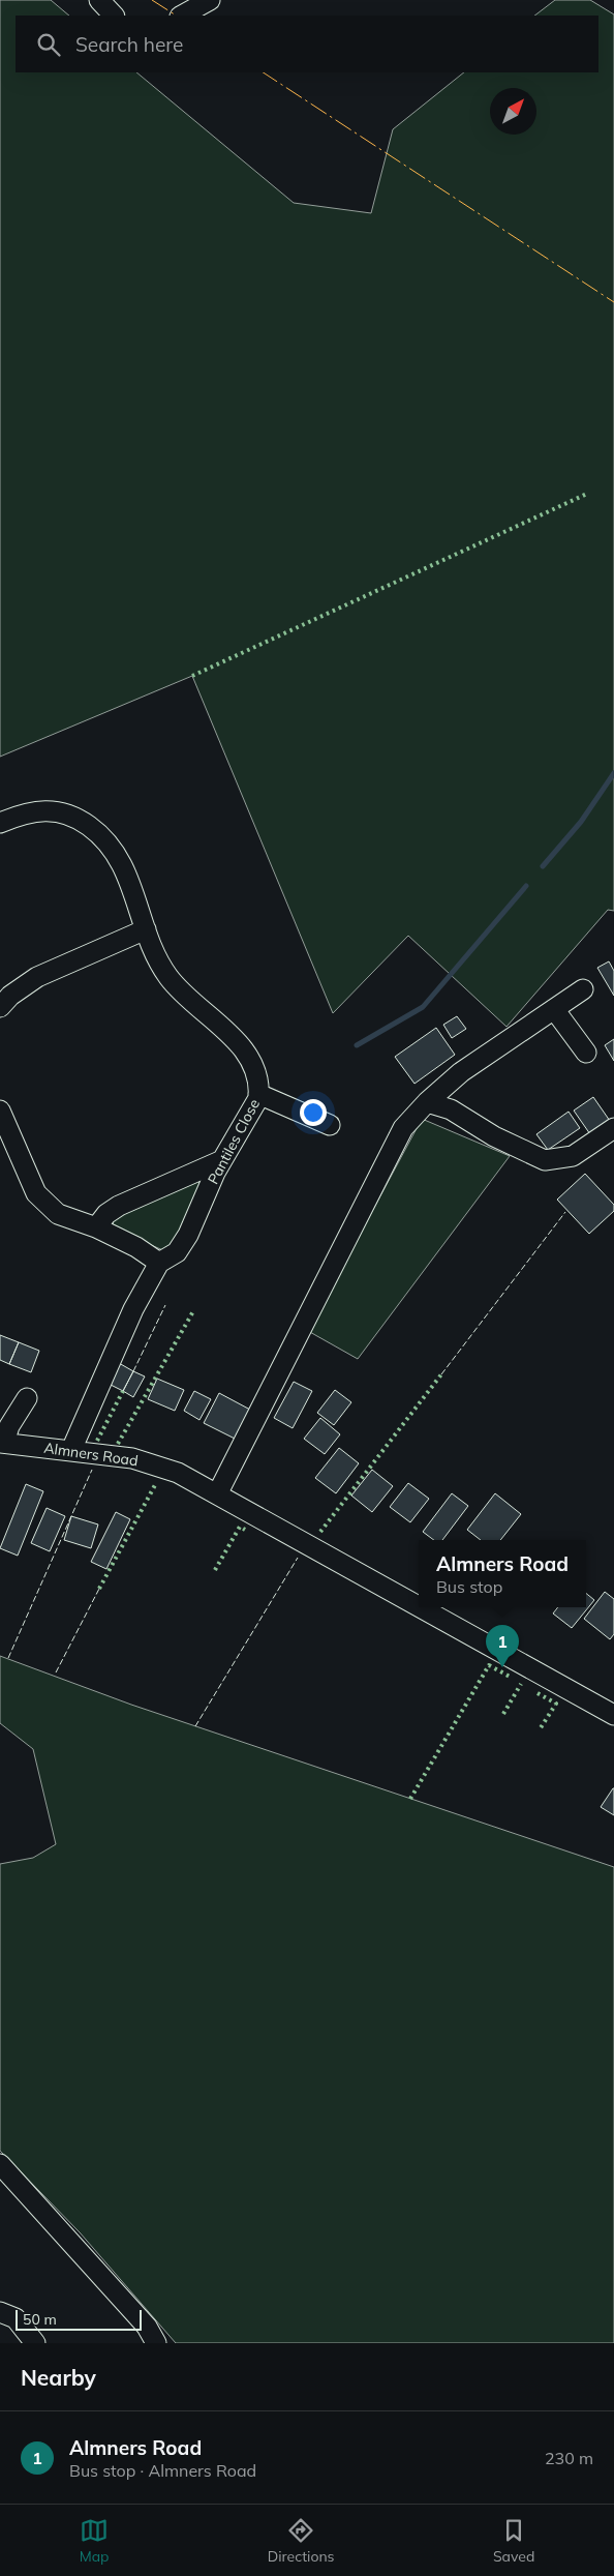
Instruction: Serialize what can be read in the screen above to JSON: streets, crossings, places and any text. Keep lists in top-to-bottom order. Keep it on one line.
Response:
{"streets":{"street":["Pantiles Close","Almners Road"]},"crossings":[["Pantiles Close","Almners Road"]],"scale_bar":"50 m","north":"top right","page":{"search":"Search here","popup":["Almners Road","Bus stop"],"pins":"1","scale":"50 m","heading":"Nearby","list":[{"mark":"1","name":"Almners Road","note":"Bus stop · Almners Road","value":"230 m"}],"nav":["Map","Directions","Saved"]}}
